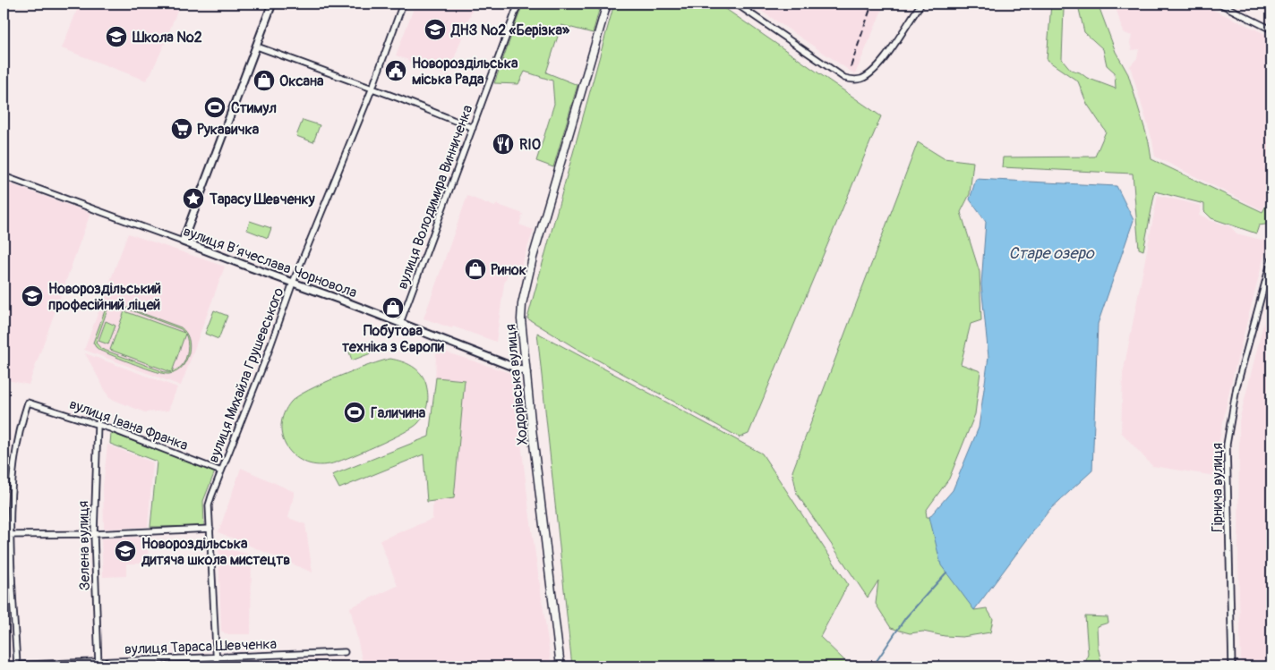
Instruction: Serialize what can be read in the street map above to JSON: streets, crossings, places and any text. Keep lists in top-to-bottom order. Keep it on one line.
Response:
{"streets":{"main road":["Ходорівська вулиця"],"street":["вулиця Володимира Винниченка","вулиця Вʼячеслава Чорновола","вулиця Михайла Грушевського","вулиця Івана Франка","Гірнича вулиця","Зелена вулиця","вулиця Тараса Шевченка"]},"crossings":[["вулиця Володимира Винниченка","вулиця Вʼячеслава Чорновола"],["вулиця Вʼячеслава Чорновола","вулиця Михайла Грушевського"],["вулиця Вʼячеслава Чорновола","Ходорівська вулиця"],["вулиця Михайла Грушевського","вулиця Івана Франка"],["вулиця Михайла Грушевського","вулиця Тараса Шевченка"],["вулиця Івана Франка","Зелена вулиця"],["Зелена вулиця","вулиця Тараса Шевченка"]],"water":["Старе озеро"],"places":{"school or university":["ДНЗ №2 «Берізка»","Школа №2","Новороздільський професійний ліцей","Новороздільська дитяча школа мистецтв"],"public building":["Новороздільська міська Рада"],"shop":["Оксана","Ринок","Побутова техніка з Європи"],"sports":["Стимул","Галичина"],"supermarket":["Рукавичка"],"restaurant":["RIO"],"place":["Тарасу Шевченку"]}}
